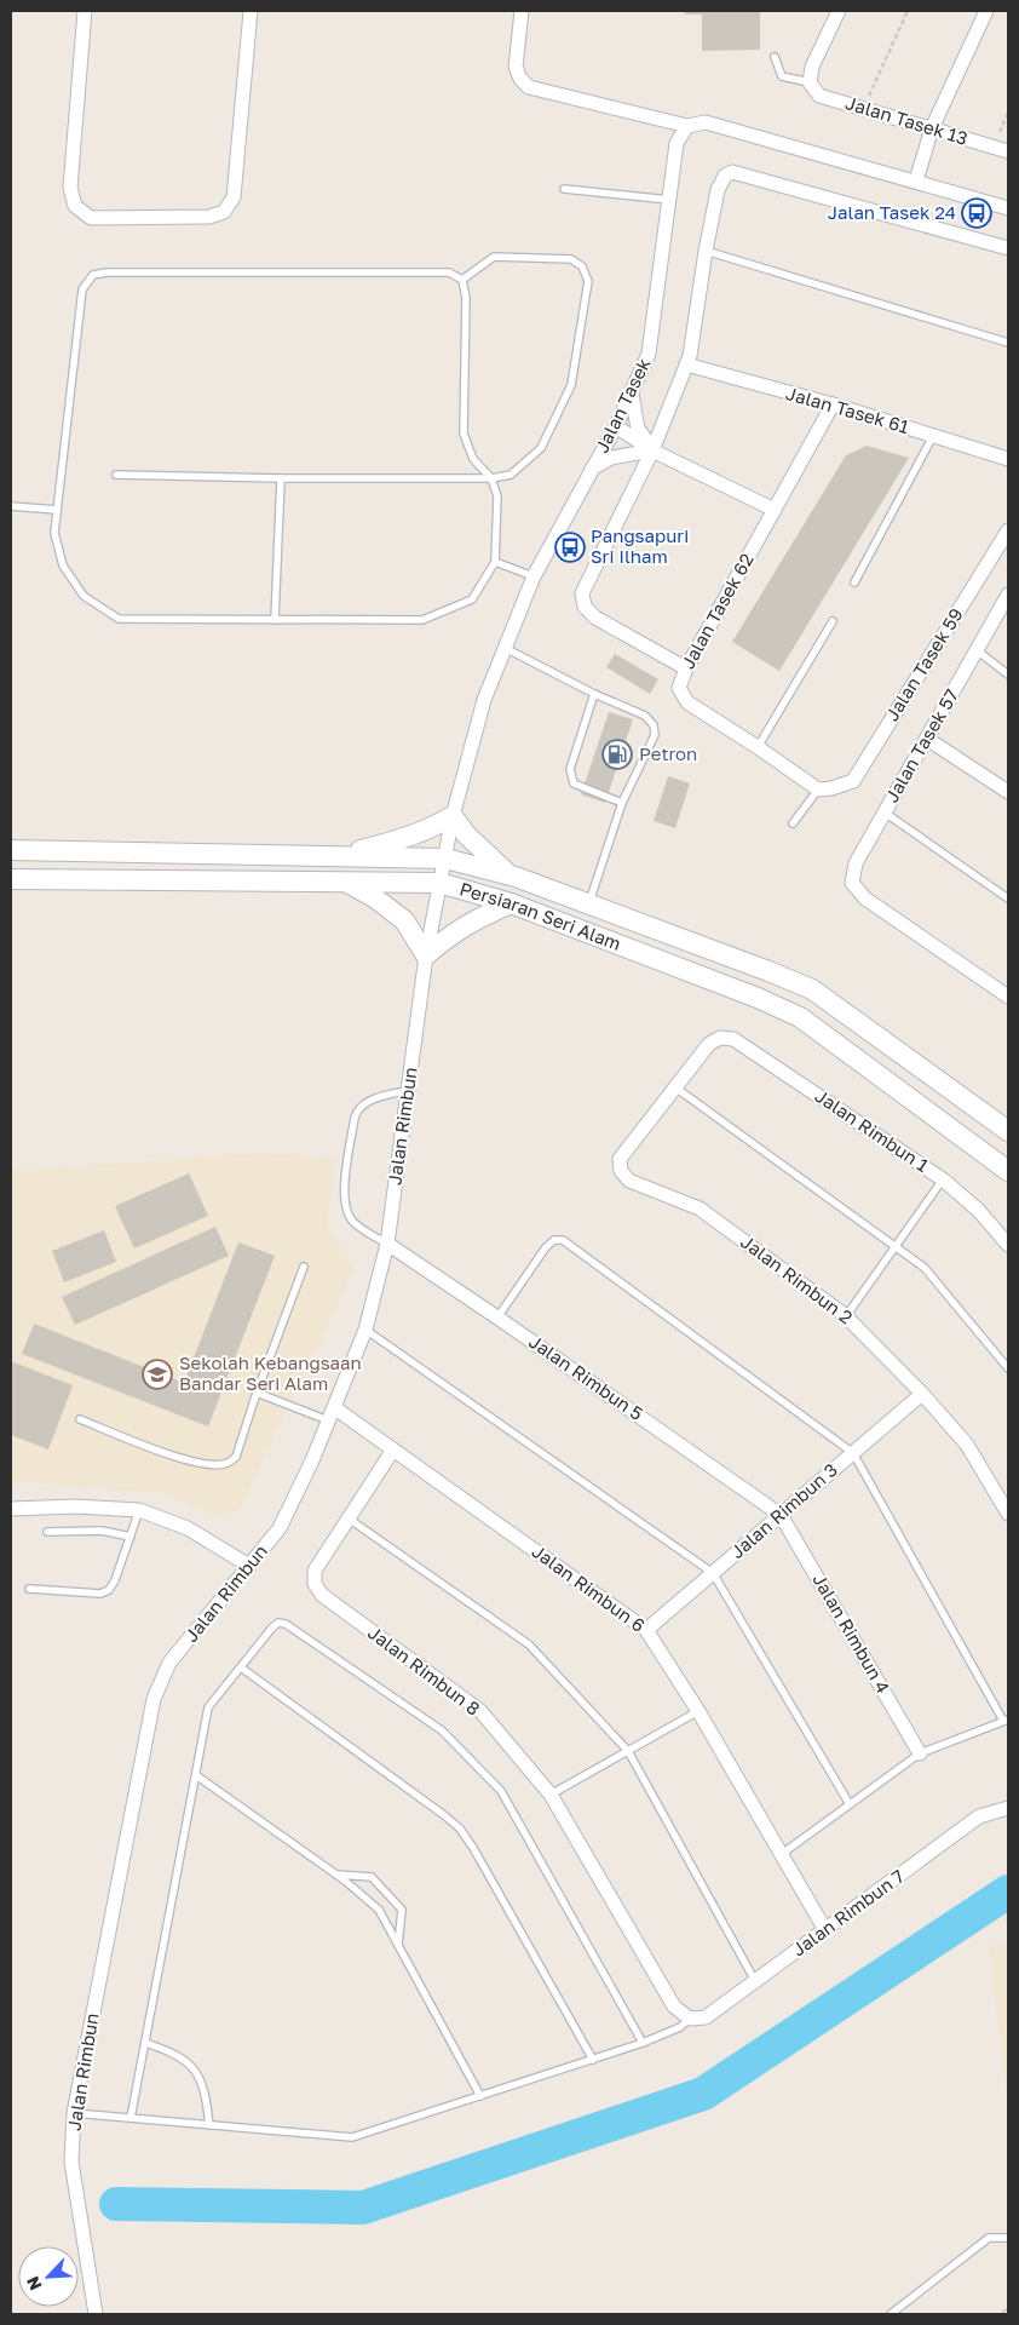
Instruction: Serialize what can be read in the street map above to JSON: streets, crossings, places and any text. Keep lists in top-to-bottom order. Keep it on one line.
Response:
{"streets":{"main road":["Persiaran Seri Alam"],"street":["Jalan Tasek 13","Jalan Tasek","Jalan Tasek 61","Jalan Tasek 62","Jalan Tasek 59","Jalan Tasek 57","Jalan Rimbun","Jalan Rimbun 1","Jalan Rimbun 2","Jalan Rimbun 5","Jalan Rimbun 3","Jalan Rimbun 6","Jalan Rimbun 4","Jalan Rimbun 8","Jalan Rimbun 7"]},"crossings":[["Jalan Tasek","Persiaran Seri Alam"],["Jalan Tasek","Jalan Rimbun"],["Jalan Tasek 61","Jalan Tasek 62"],["Jalan Tasek 62","Jalan Tasek 59"],["Persiaran Seri Alam","Jalan Rimbun"],["Jalan Rimbun","Jalan Rimbun 5"],["Jalan Rimbun","Jalan Rimbun 6"],["Jalan Rimbun 1","Jalan Rimbun 2"],["Jalan Rimbun 2","Jalan Rimbun 3"],["Jalan Rimbun 5","Jalan Rimbun 3"],["Jalan Rimbun 5","Jalan Rimbun 4"],["Jalan Rimbun 3","Jalan Rimbun 6"],["Jalan Rimbun 3","Jalan Rimbun 4"],["Jalan Rimbun 6","Jalan Rimbun 8"],["Jalan Rimbun 6","Jalan Rimbun 7"],["Jalan Rimbun 8","Jalan Rimbun 7"]],"places":{"bus stop":["Jalan Tasek 24","Pangsapuri Sri Ilham"],"fuel station":["Petron"],"school or university":["Sekolah Kebangsaan Bandar Seri Alam"]},"north":"bottom left"}
